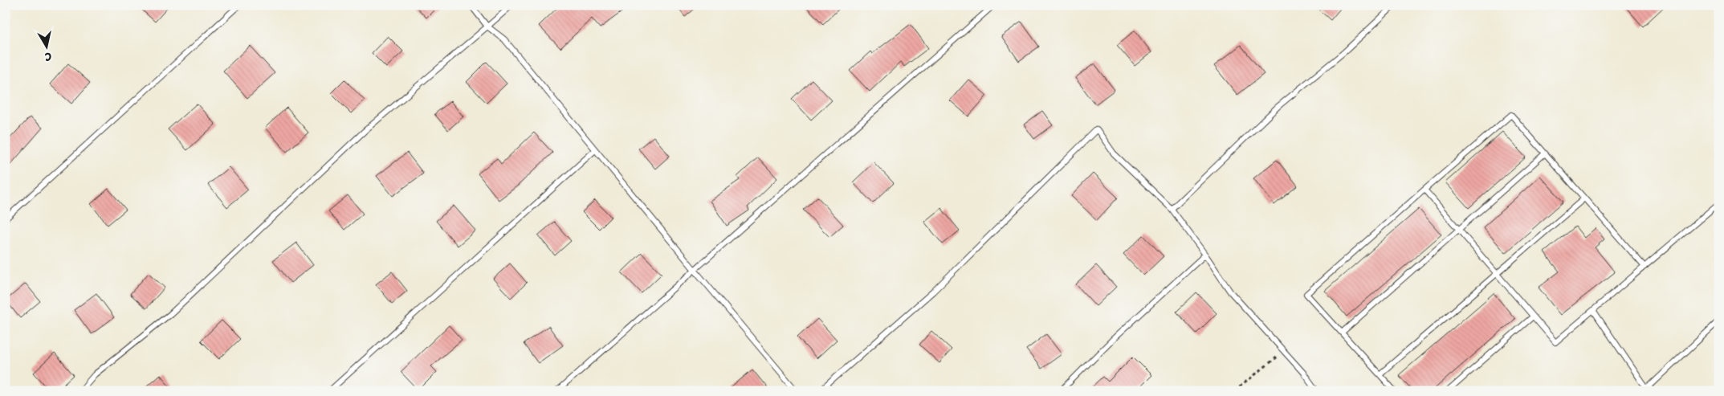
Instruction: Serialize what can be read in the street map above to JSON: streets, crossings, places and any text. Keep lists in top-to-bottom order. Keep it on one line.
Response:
{"north":"bottom"}
